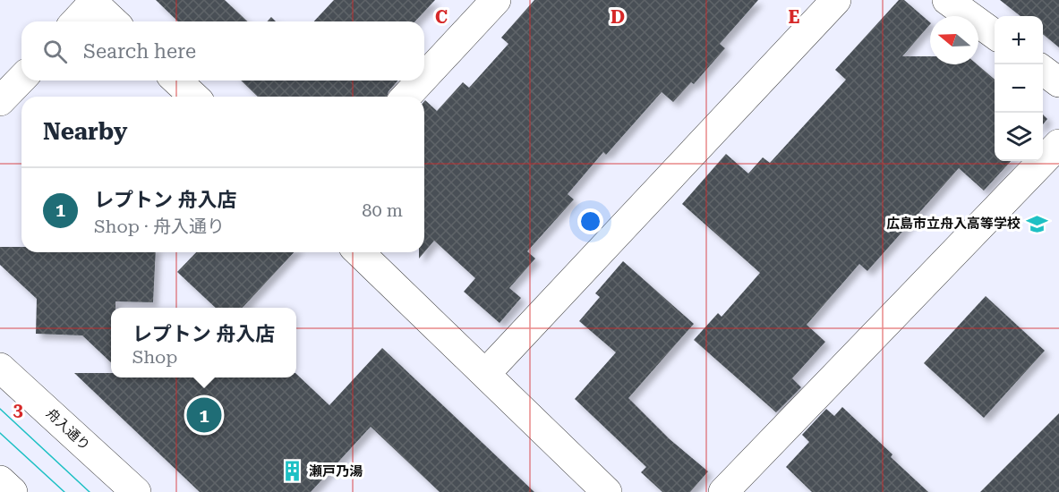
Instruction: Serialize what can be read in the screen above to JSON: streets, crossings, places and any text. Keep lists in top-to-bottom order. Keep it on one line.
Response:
{"streets":{"street":["舟入通り"]},"places":{"school or university":["広島市立舟入高等学校"],"building":["瀬戸乃湯"]},"north":"left","page":{"map_buttons":["+","−"],"search":"Search here","heading":"Nearby","list":[{"mark":"1","name":"レプトン 舟入店","note":"Shop · 舟入通り","value":"80 m"}],"popup":["レプトン 舟入店","Shop"],"pins":"1"},"grid":{"columns":["C","D","E"],"rows":["3"]}}
